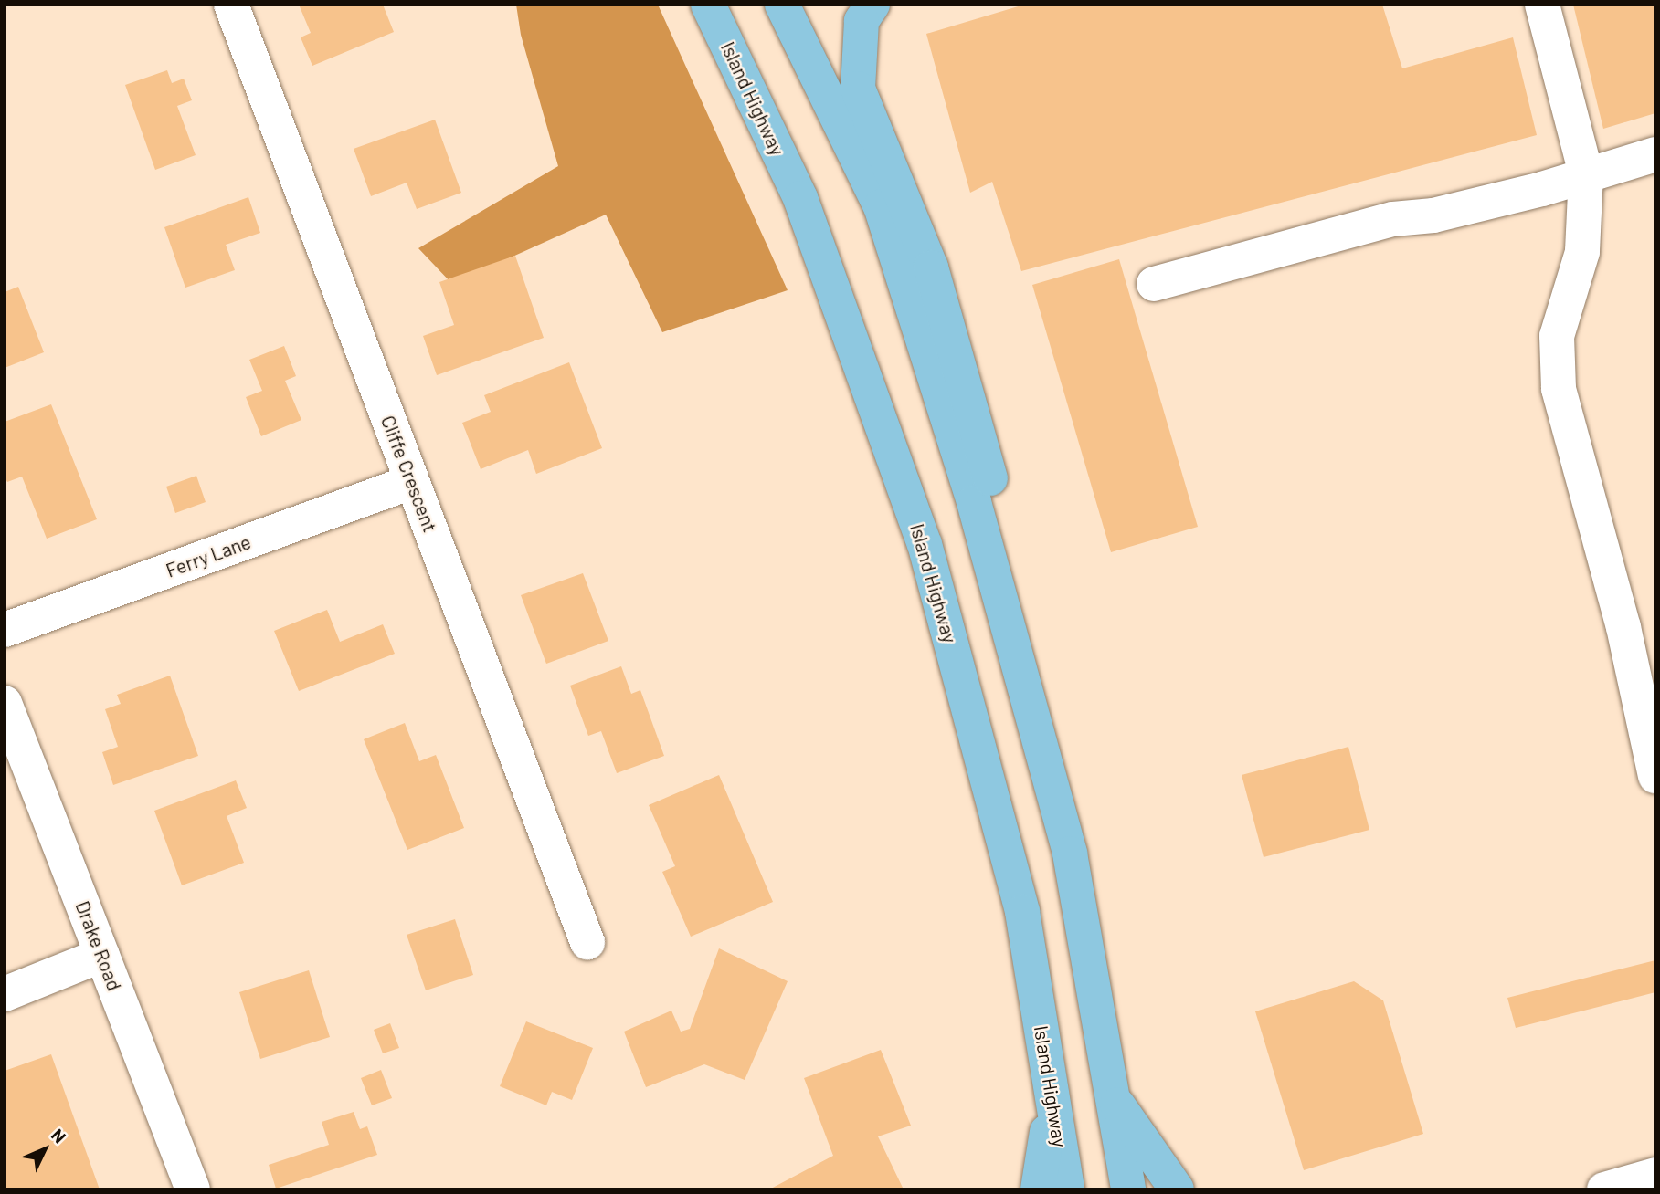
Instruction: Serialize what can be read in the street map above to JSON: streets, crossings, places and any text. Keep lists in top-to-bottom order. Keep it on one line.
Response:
{"streets":{"main road":["Island Highway"],"street":["Cliffe Crescent","Ferry Lane","Drake Road"]},"crossings":[["Cliffe Crescent","Ferry Lane"]],"north":"top right"}
